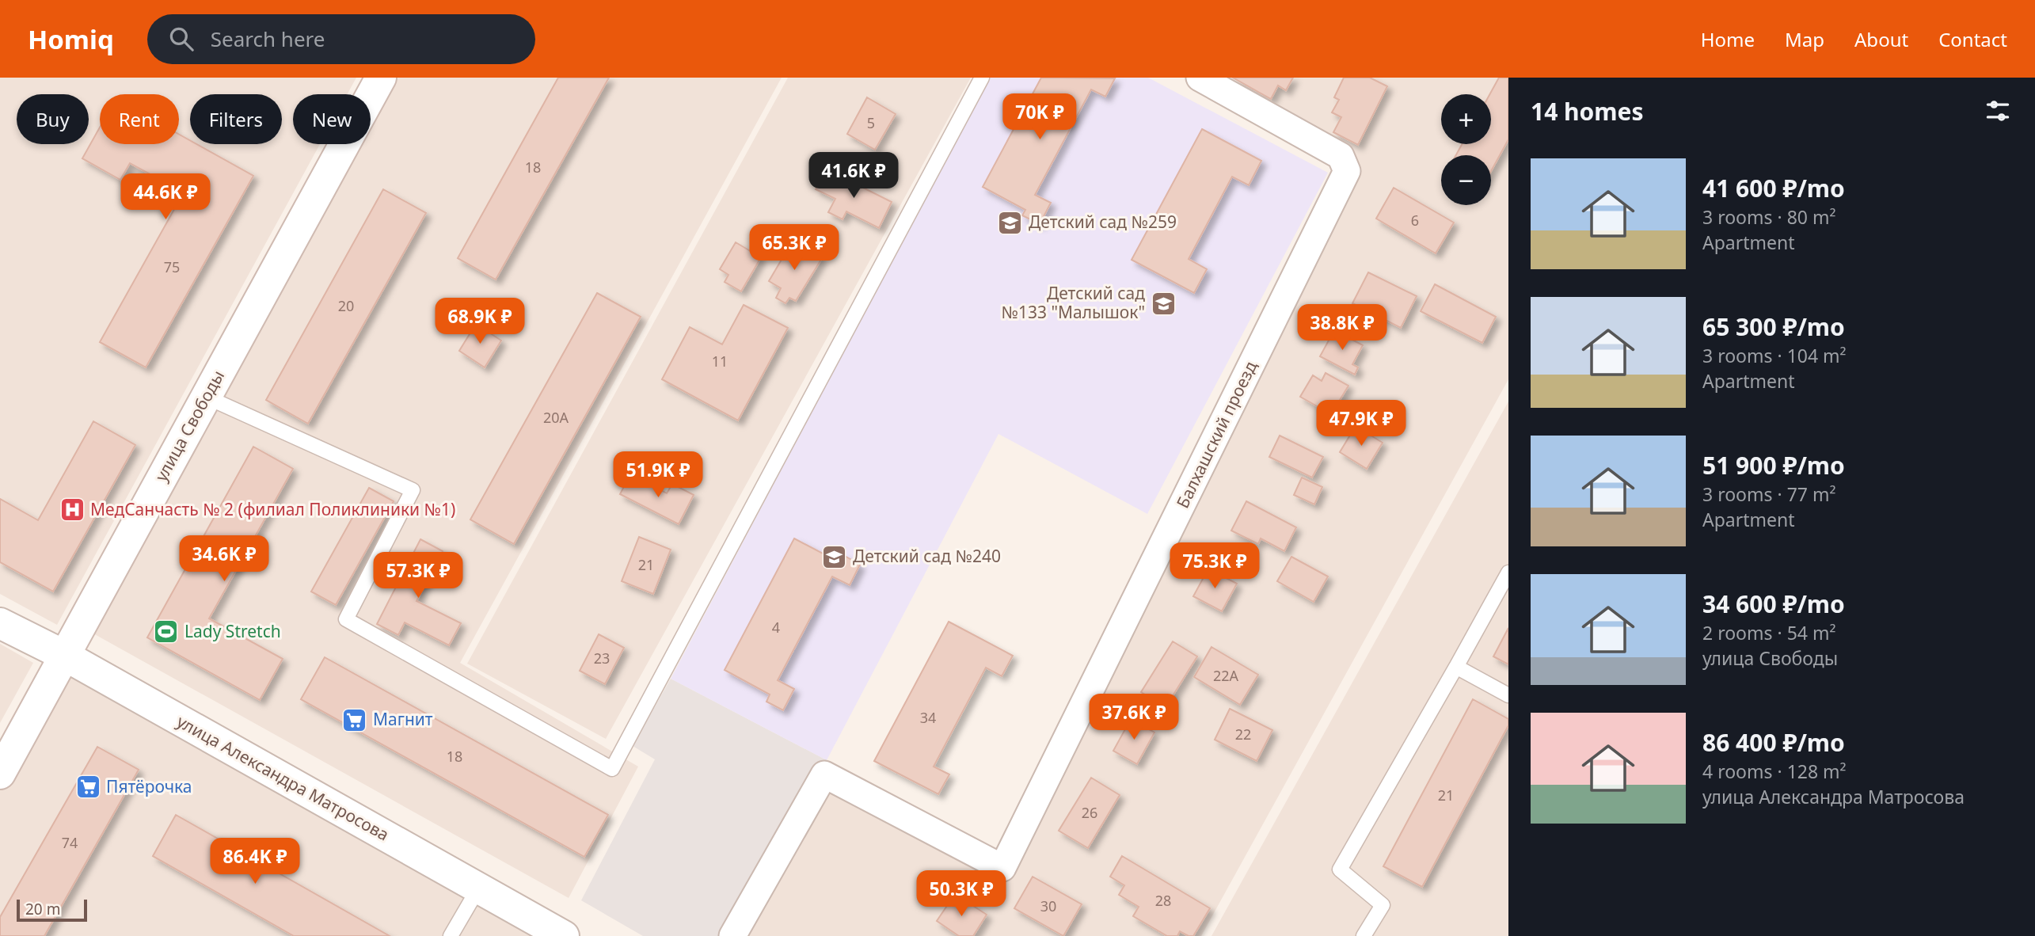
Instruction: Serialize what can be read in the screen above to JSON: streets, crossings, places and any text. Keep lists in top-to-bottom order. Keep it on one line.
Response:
{"streets":{"main road":["улица Свободы","улица Александра Матросова"],"street":["Балхашский проезд"]},"crossings":[["улица Свободы","улица Александра Матросова"]],"places":{"school or university":["Детский сад №259","Детский сад №133 \"Малышок\"","Детский сад №240"],"hospital":["МедСанчасть № 2 (филиал Поликлиники №1)"],"sports":["Lady Stretch"],"supermarket":["Магнит","Пятёрочка"]},"house_numbers":["5","18","6","75","20","11","20А","21","4","23","22А","34","22","18","21","26","74","28","30"],"scale_bar":"20 m","page":{"header":"Homiq","search":"Search here","nav":["Home","Map","About","Contact"],"heading":"14 homes","price":["70K ₽","41.6K ₽","44.6K ₽","65.3K ₽","68.9K ₽","38.8K ₽","47.9K ₽","51.9K ₽","34.6K ₽","75.3K ₽","57.3K ₽","37.6K ₽","86.4K ₽","50.3K ₽"],"map_buttons":["+","−"],"chip":["Buy","Rent","Filters","New"],"list":[{"name":"41 600 ₽/mo","note":"3 rooms · 80 m² · Apartment"},{"name":"65 300 ₽/mo","note":"3 rooms · 104 m² · Apartment"},{"name":"51 900 ₽/mo","note":"3 rooms · 77 m² · Apartment"},{"name":"34 600 ₽/mo","note":"2 rooms · 54 m² · улица Свободы"},{"name":"86 400 ₽/mo","note":"4 rooms · 128 m² · улица Александра Матросова"}],"scale":"20 m"}}
